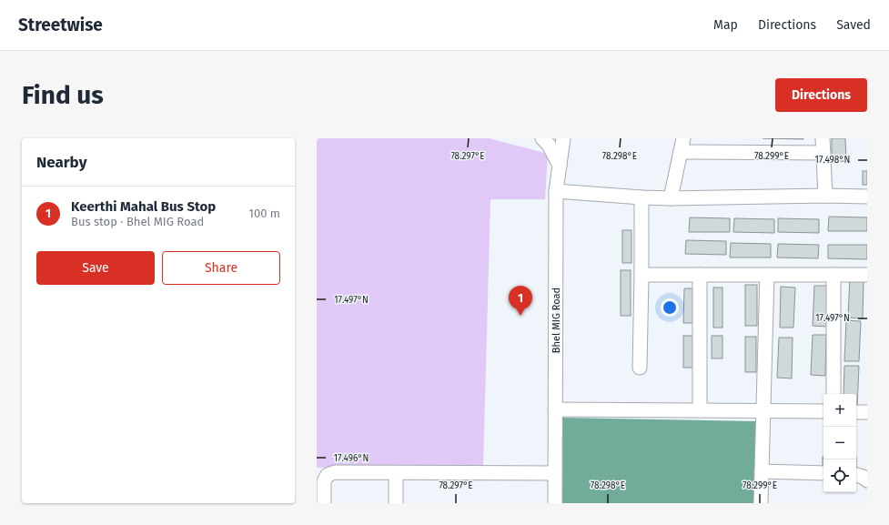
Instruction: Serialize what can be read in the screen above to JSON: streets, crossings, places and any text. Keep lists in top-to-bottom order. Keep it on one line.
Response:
{"streets":{"street":["Bhel MIG Road"]},"page":{"header":"Streetwise","nav":["Map","Directions","Saved"],"buttons":["Directions",["Save","Share"]],"title":"Find us","heading":"Nearby","list":[{"mark":"1","name":"Keerthi Mahal Bus Stop","note":"Bus stop · Bhel MIG Road","value":"100 m"}],"pins":"1","map_buttons":["+","−"]},"coordinates":["78.297°E","78.298°E","78.299°E","17.498°N","17.497°N","17.496°N"]}
